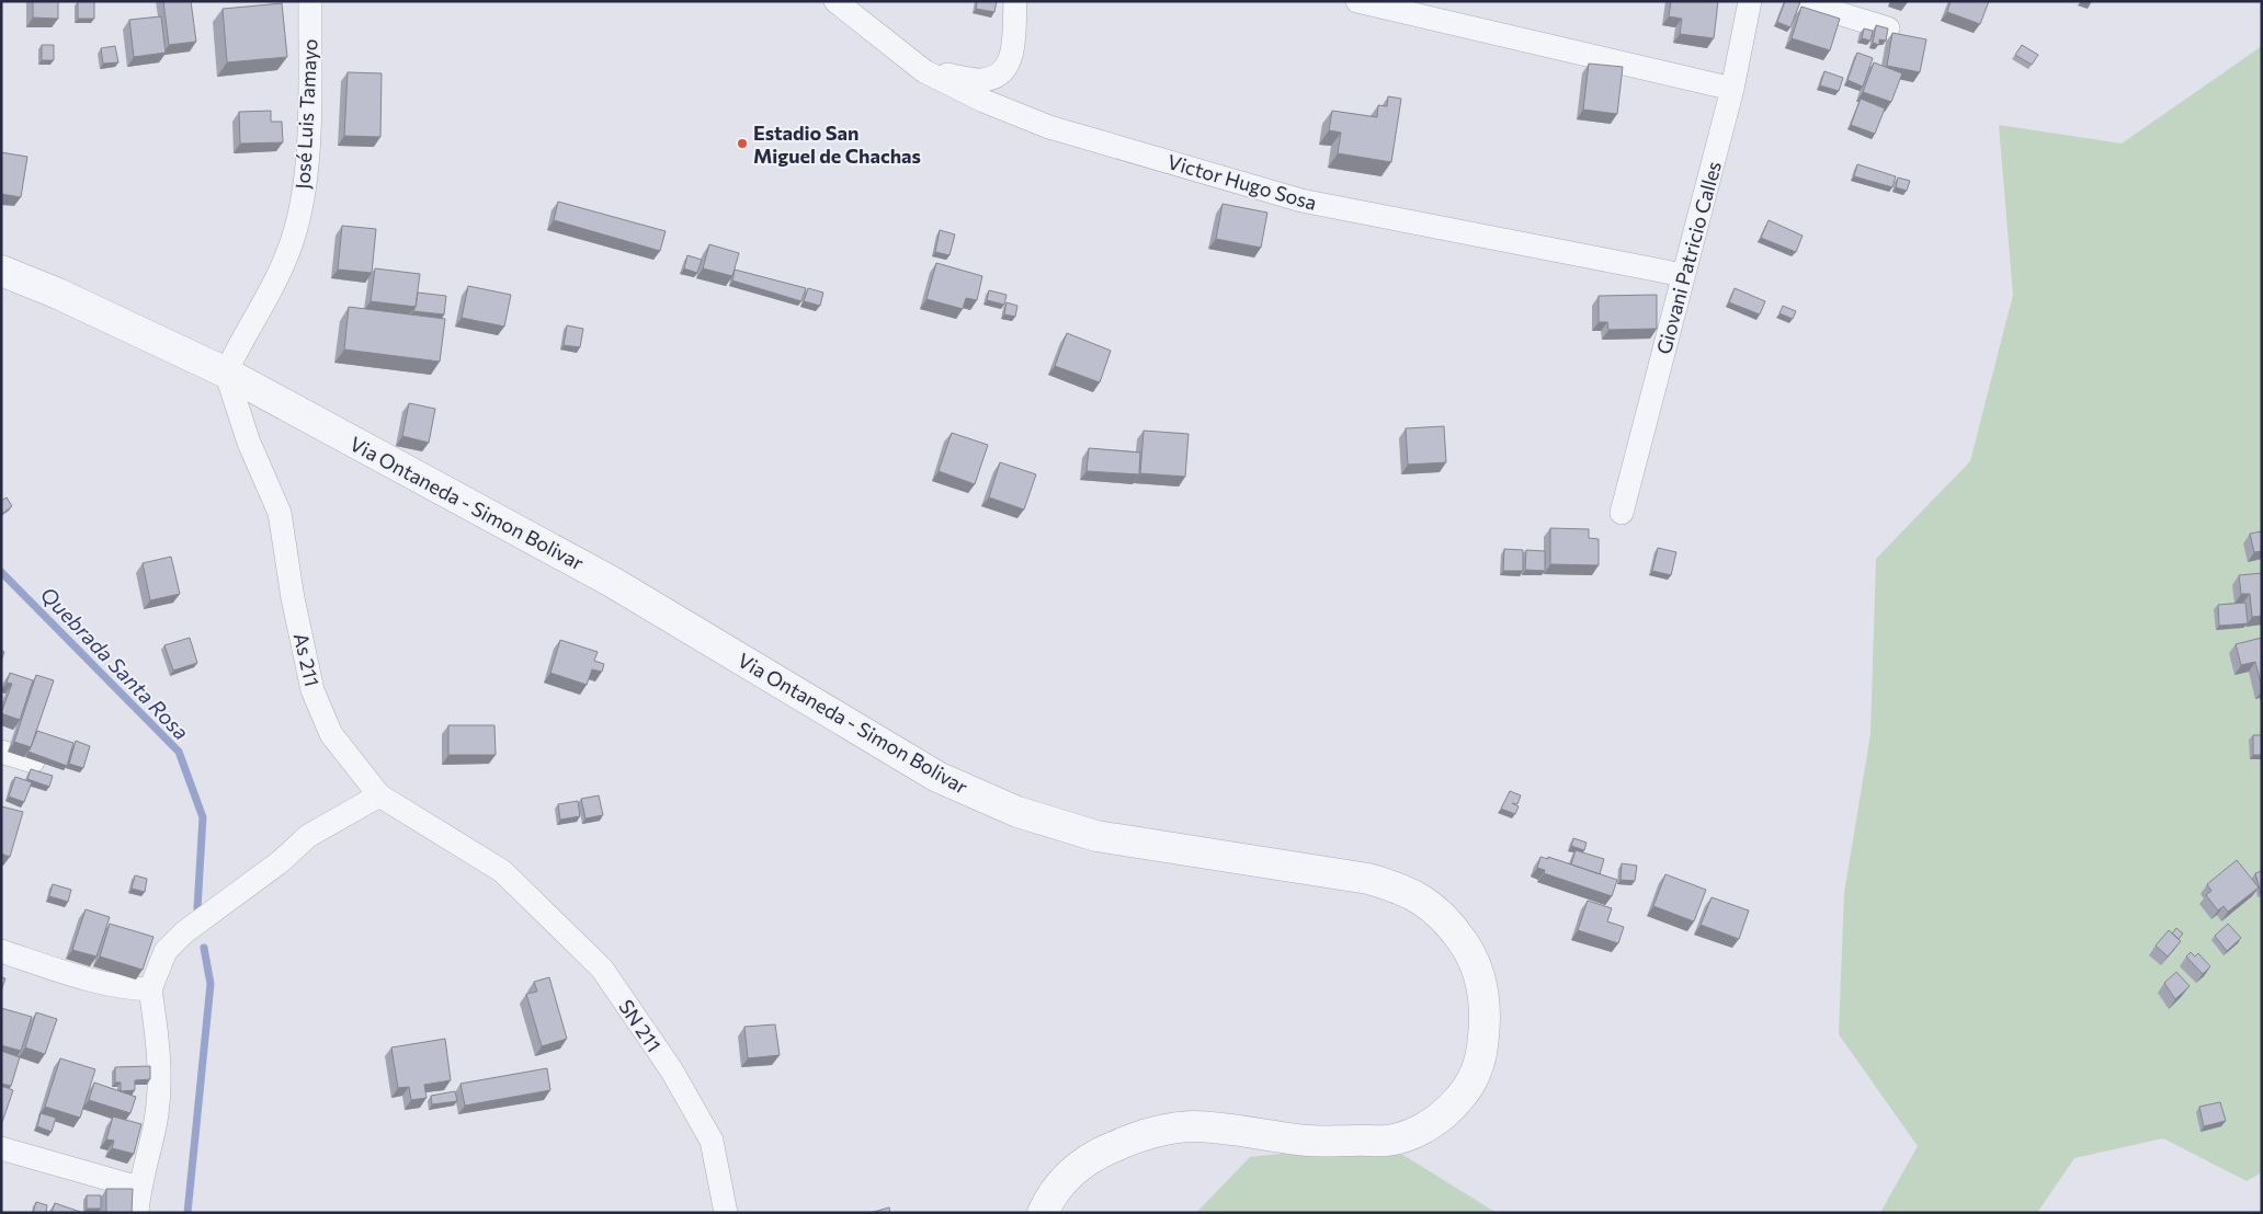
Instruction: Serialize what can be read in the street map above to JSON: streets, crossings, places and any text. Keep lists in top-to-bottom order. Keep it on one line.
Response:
{"streets":{"street":["José Luis Tamayo","Victor Hugo Sosa","Giovani Patricio Calles","Via Ontaneda - Simon Bolivar","As 211","SN 211"]},"crossings":[["José Luis Tamayo","Via Ontaneda - Simon Bolivar"],["José Luis Tamayo","As 211"],["Victor Hugo Sosa","Giovani Patricio Calles"],["Via Ontaneda - Simon Bolivar","As 211"],["As 211","SN 211"]],"water":["Quebrada Santa Rosa"],"places":["Estadio San Miguel de Chachas"]}
